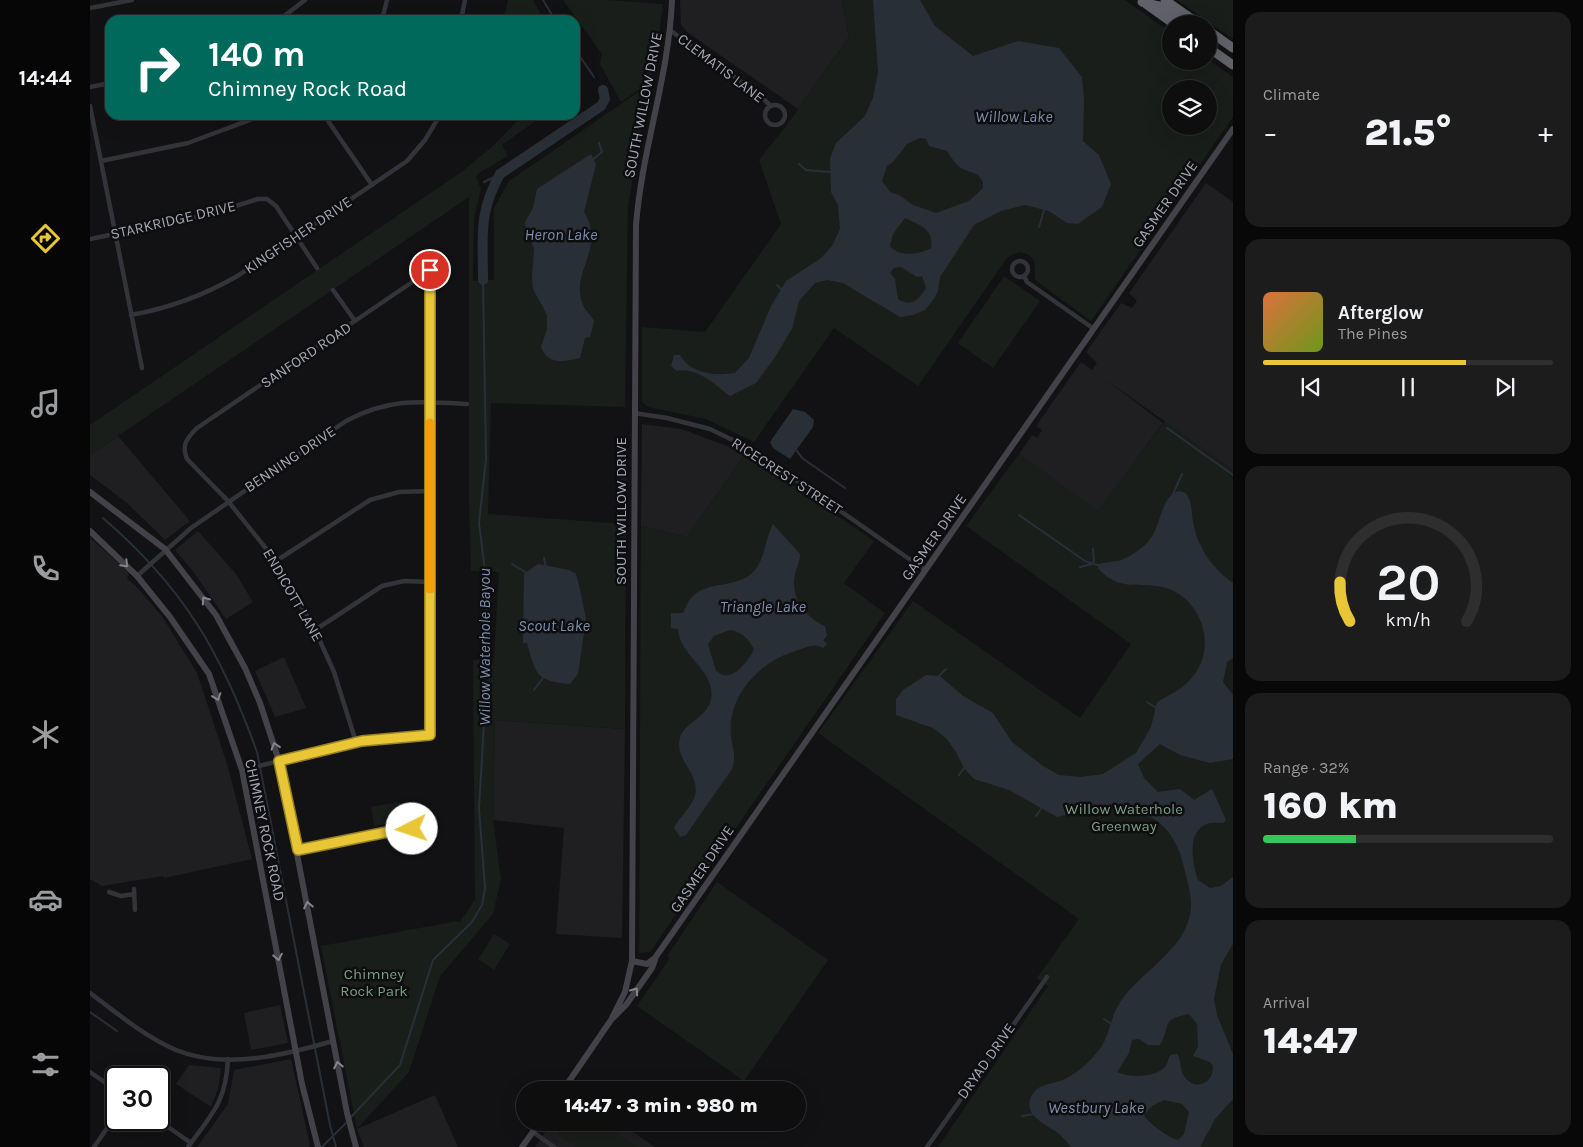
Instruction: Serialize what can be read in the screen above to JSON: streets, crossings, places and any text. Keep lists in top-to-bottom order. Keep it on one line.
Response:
{"streets":{"street":["CLEMATIS LANE","SOUTH WILLOW DRIVE","GASMER DRIVE","STARKRIDGE DRIVE","KINGFISHER DRIVE","SANFORD ROAD","BENNING DRIVE","RICECREST STREET","ENDICOTT LANE","CHIMNEY ROCK ROAD","DRYAD DRIVE"]},"crossings":[["CLEMATIS LANE","SOUTH WILLOW DRIVE"],["SOUTH WILLOW DRIVE","GASMER DRIVE"],["SOUTH WILLOW DRIVE","RICECREST STREET"],["GASMER DRIVE","RICECREST STREET"],["STARKRIDGE DRIVE","KINGFISHER DRIVE"],["SANFORD ROAD","BENNING DRIVE"],["SANFORD ROAD","ENDICOTT LANE"],["BENNING DRIVE","ENDICOTT LANE"],["BENNING DRIVE","CHIMNEY ROCK ROAD"]],"water":["Willow Lake","Heron Lake","Triangle Lake","Scout Lake","Willow Waterhole Bayou","Westbury Lake"],"parks":["Willow Waterhole Greenway","Chimney Rock Park"],"page":{"tabs":"14:44","tile":["Climate",["Range · 32%","160 km"],["Arrival","14:47"]],"turn":["140 m","Chimney Rock Road"],"heat":["−","21.5°","+"],"song":["Afterglow","The Pines"],"limit":"30","trip":"14:47 · 3 min · 980 m","gauge":["20","km/h"]}}
